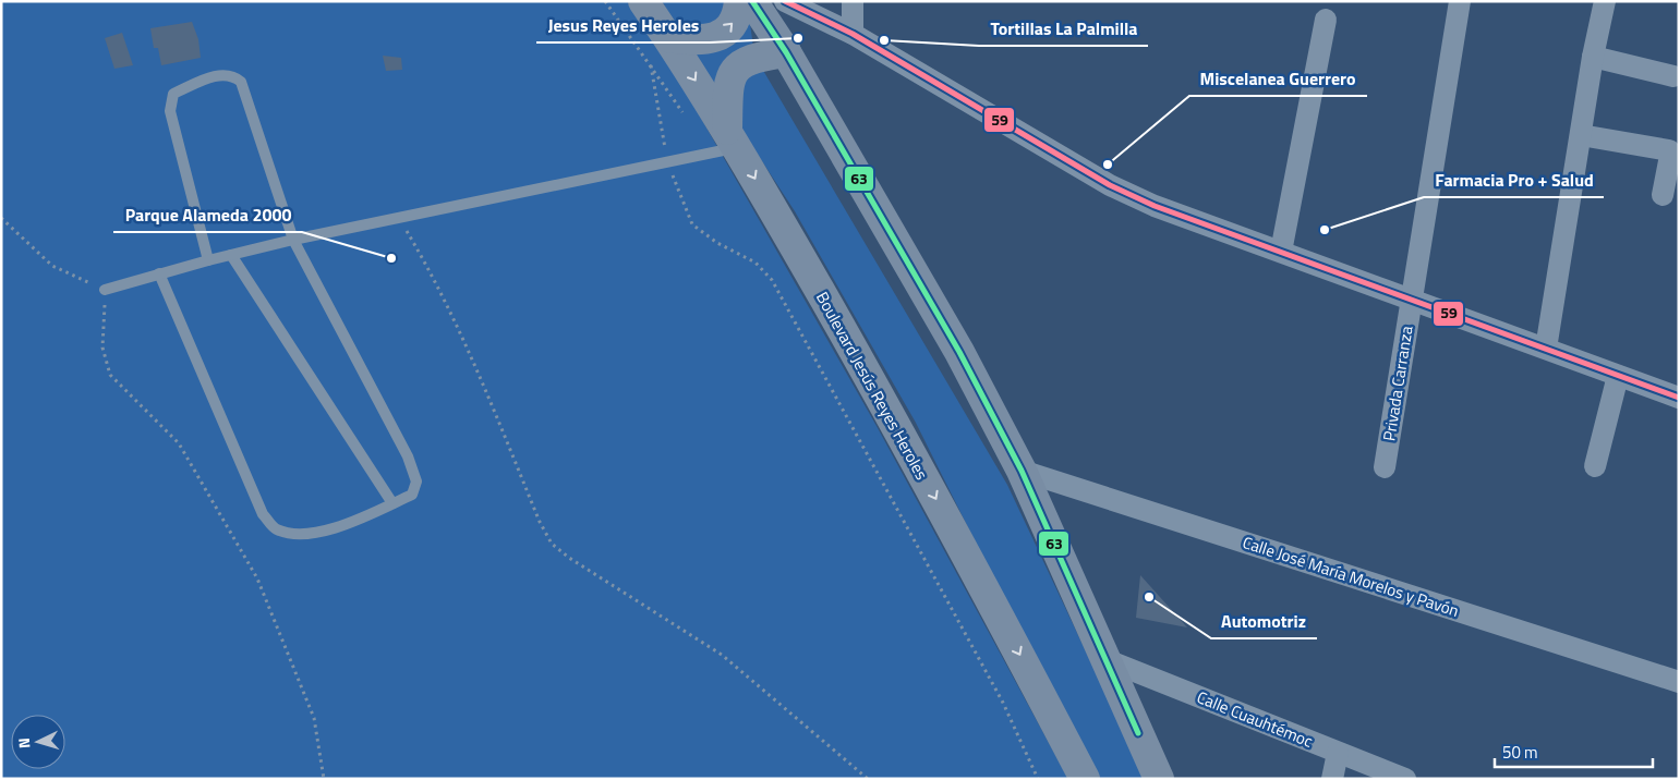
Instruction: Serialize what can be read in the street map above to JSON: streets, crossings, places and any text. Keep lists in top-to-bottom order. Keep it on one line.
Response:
{"streets":{"main road":["Boulevard Jesús Reyes Heroles"],"street":["Privada Carranza","Calle José María Morelos y Pavón","Calle Cuauhtémoc"]},"places":["Jesus Reyes Heroles","Tortillas La Palmilla","Miscelanea Guerrero","Farmacia Pro + Salud","Parque Alameda 2000","Automotriz"],"lines":["transit line 63","transit line 59"],"scale_bar":"50 m","north":"left"}
